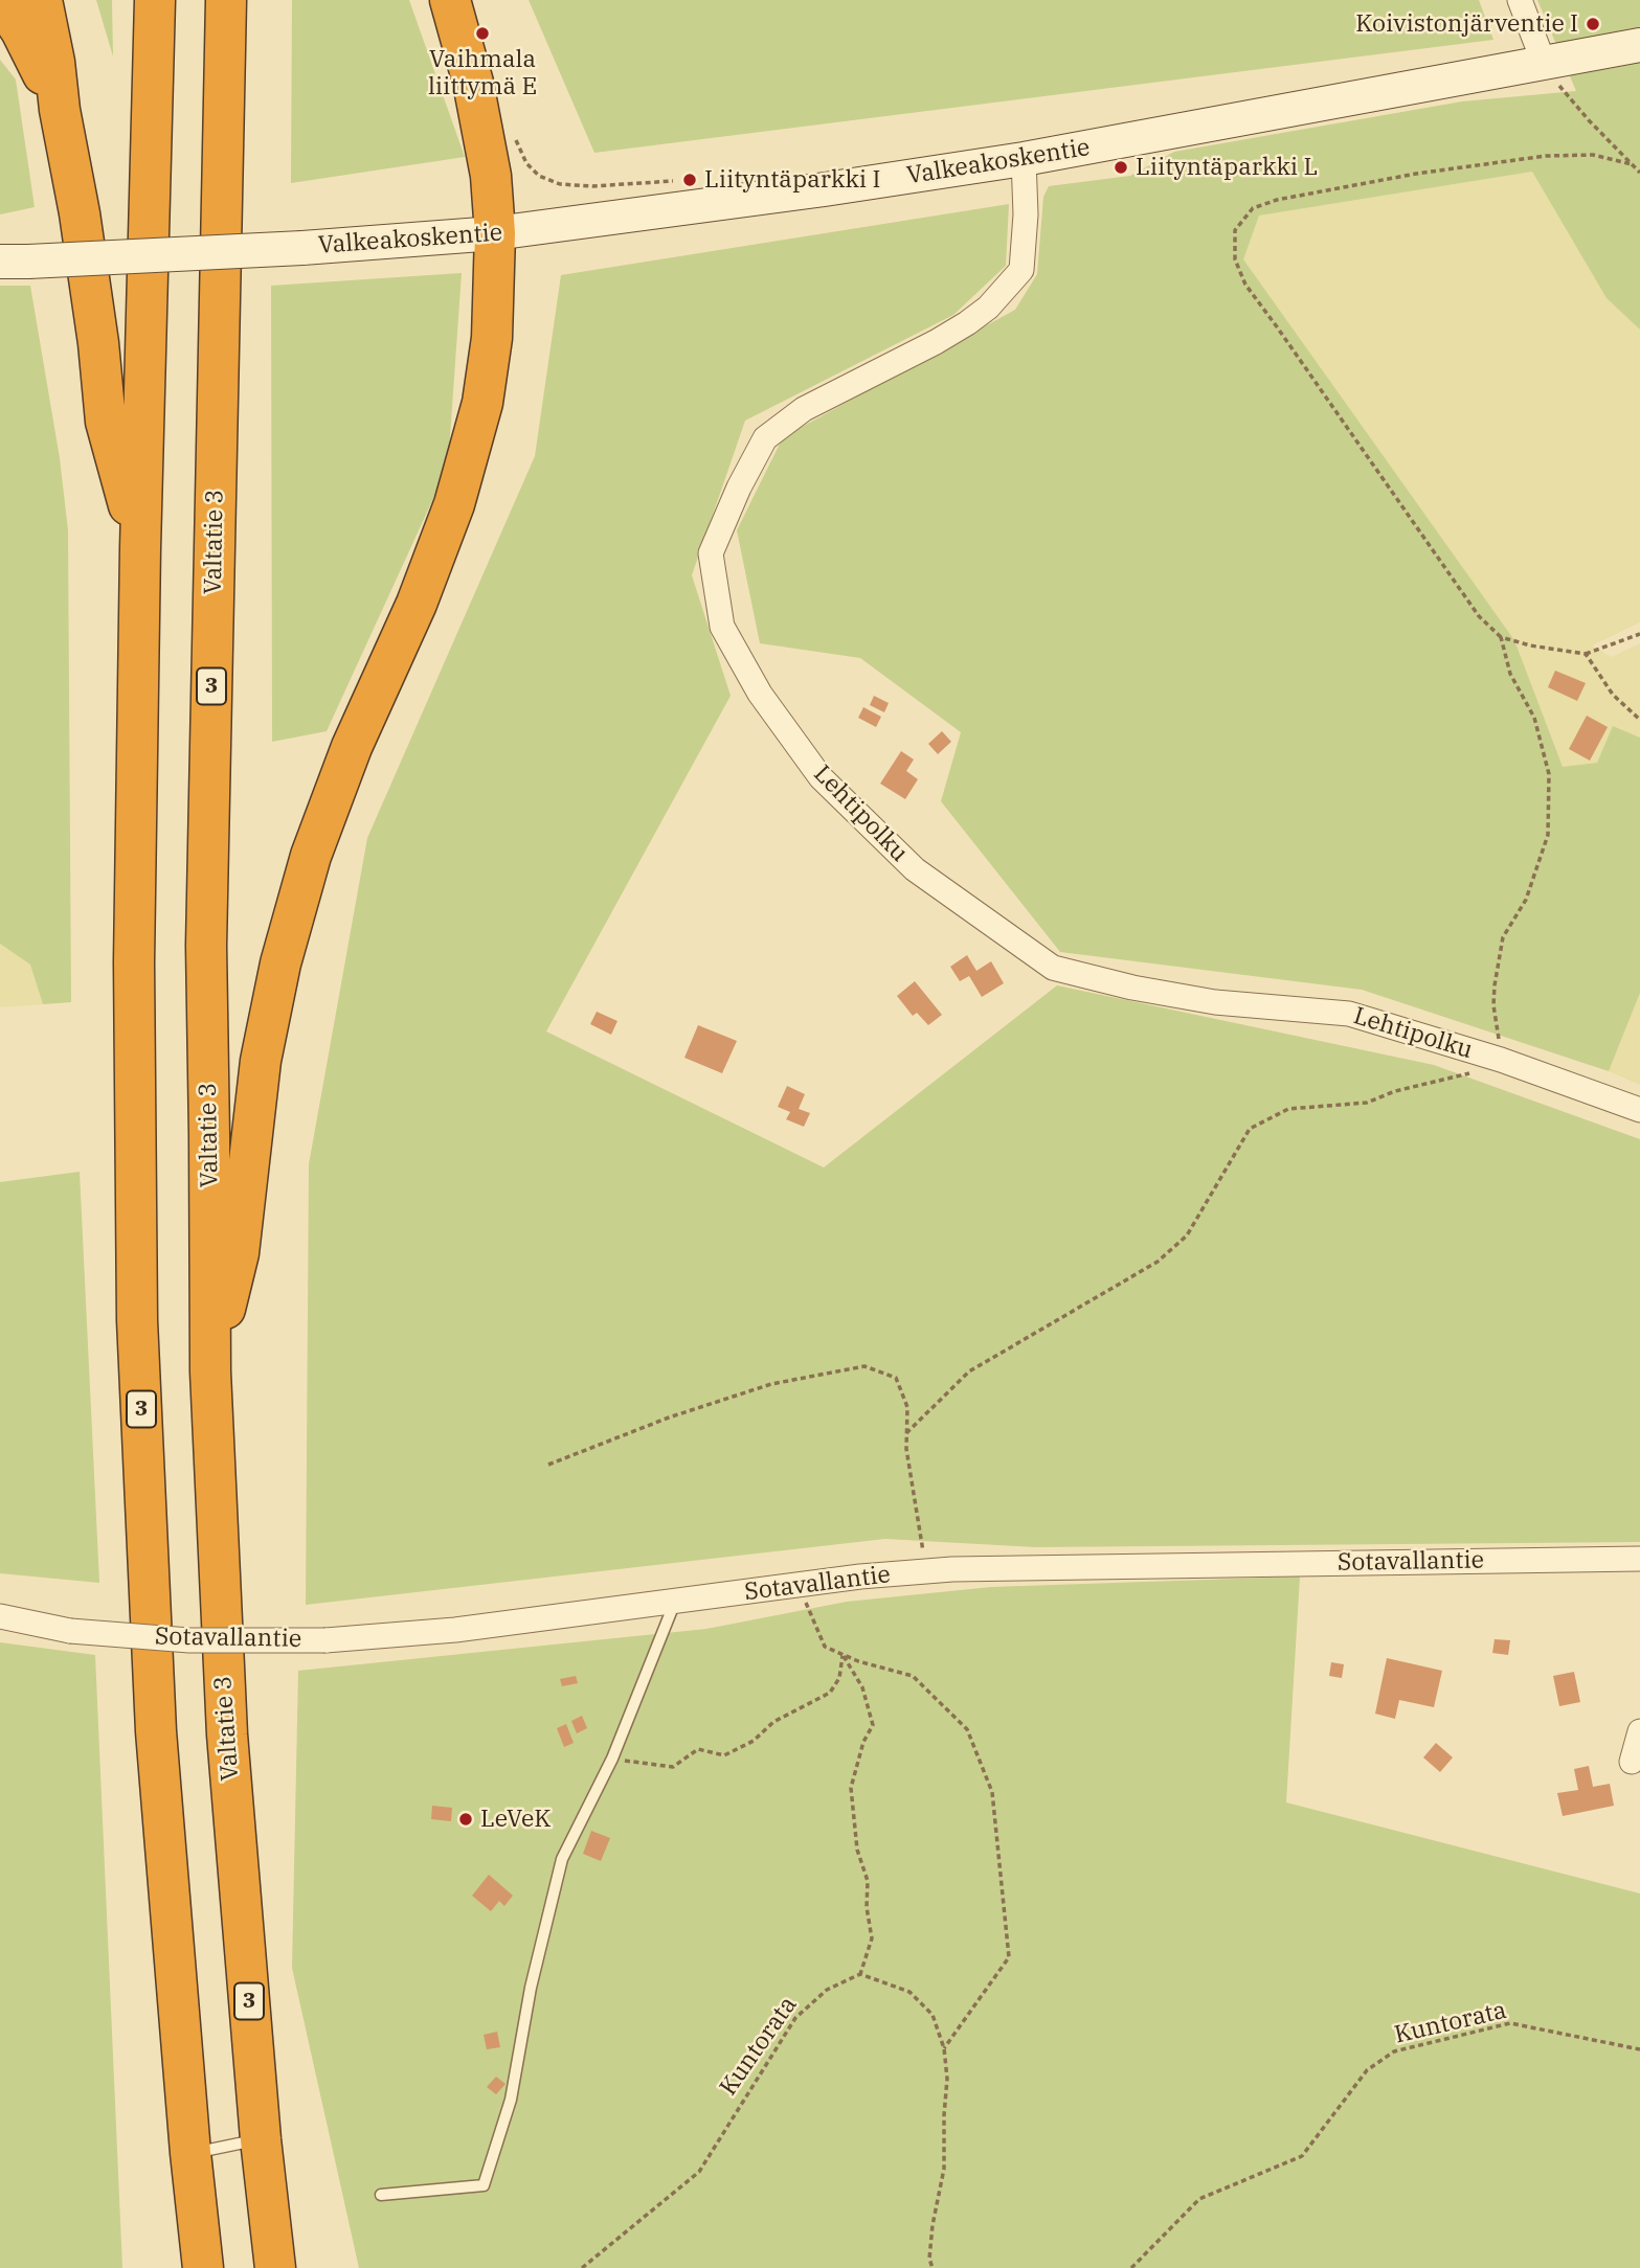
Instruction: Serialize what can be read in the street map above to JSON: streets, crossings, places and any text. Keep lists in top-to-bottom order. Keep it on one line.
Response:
{"streets":{"highway":["Valtatie 3","3"],"street":["Valkeakoskentie","Lehtipolku","Sotavallantie"],"path":["Kuntorata"]},"crossings":[["Valkeakoskentie","Lehtipolku"]],"places":["Koivistonjärventie I","Vaihmala liittymä E","Liityntäparkki L","Liityntäparkki I","LeVeK"]}
